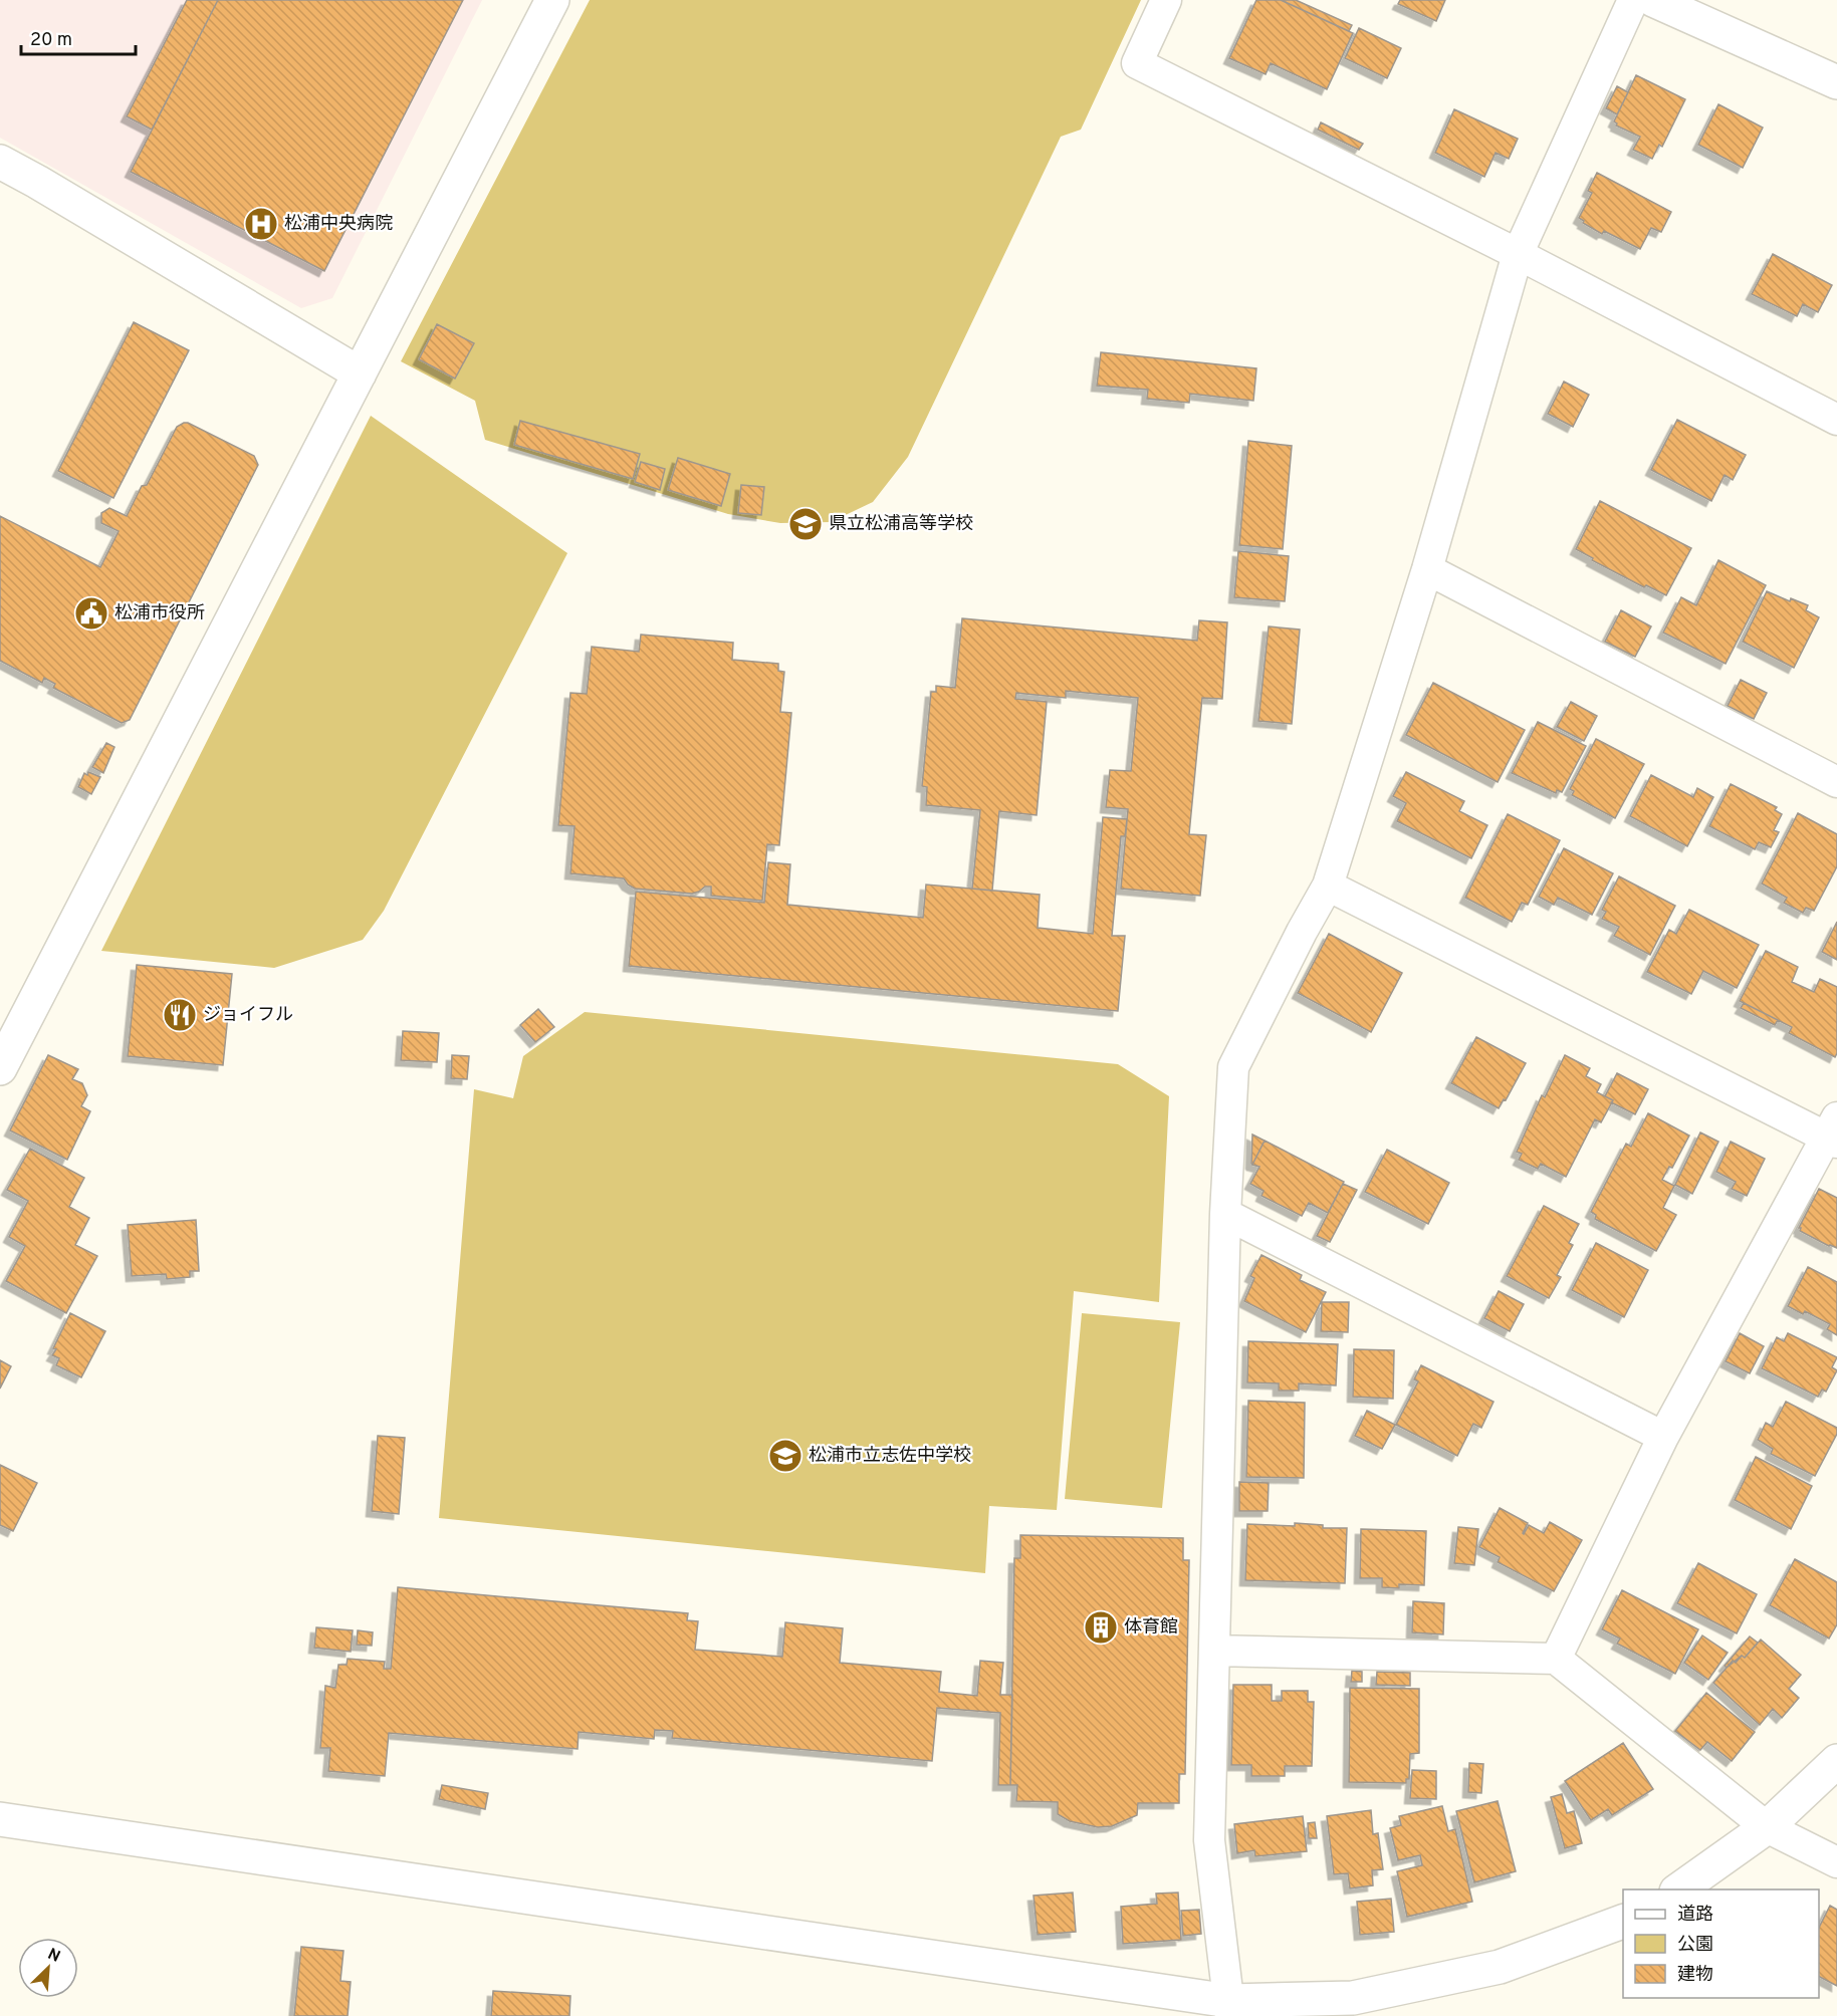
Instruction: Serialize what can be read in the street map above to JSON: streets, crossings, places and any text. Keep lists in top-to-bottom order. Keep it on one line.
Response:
{"places":{"hospital":["松浦中央病院"],"school or university":["県立松浦高等学校","松浦市立志佐中学校"],"public building":["松浦市役所"],"restaurant":["ジョイフル"],"building":["体育館"]},"legend":["道路","公園","建物"],"scale_bar":"20 m","north":"top right"}
